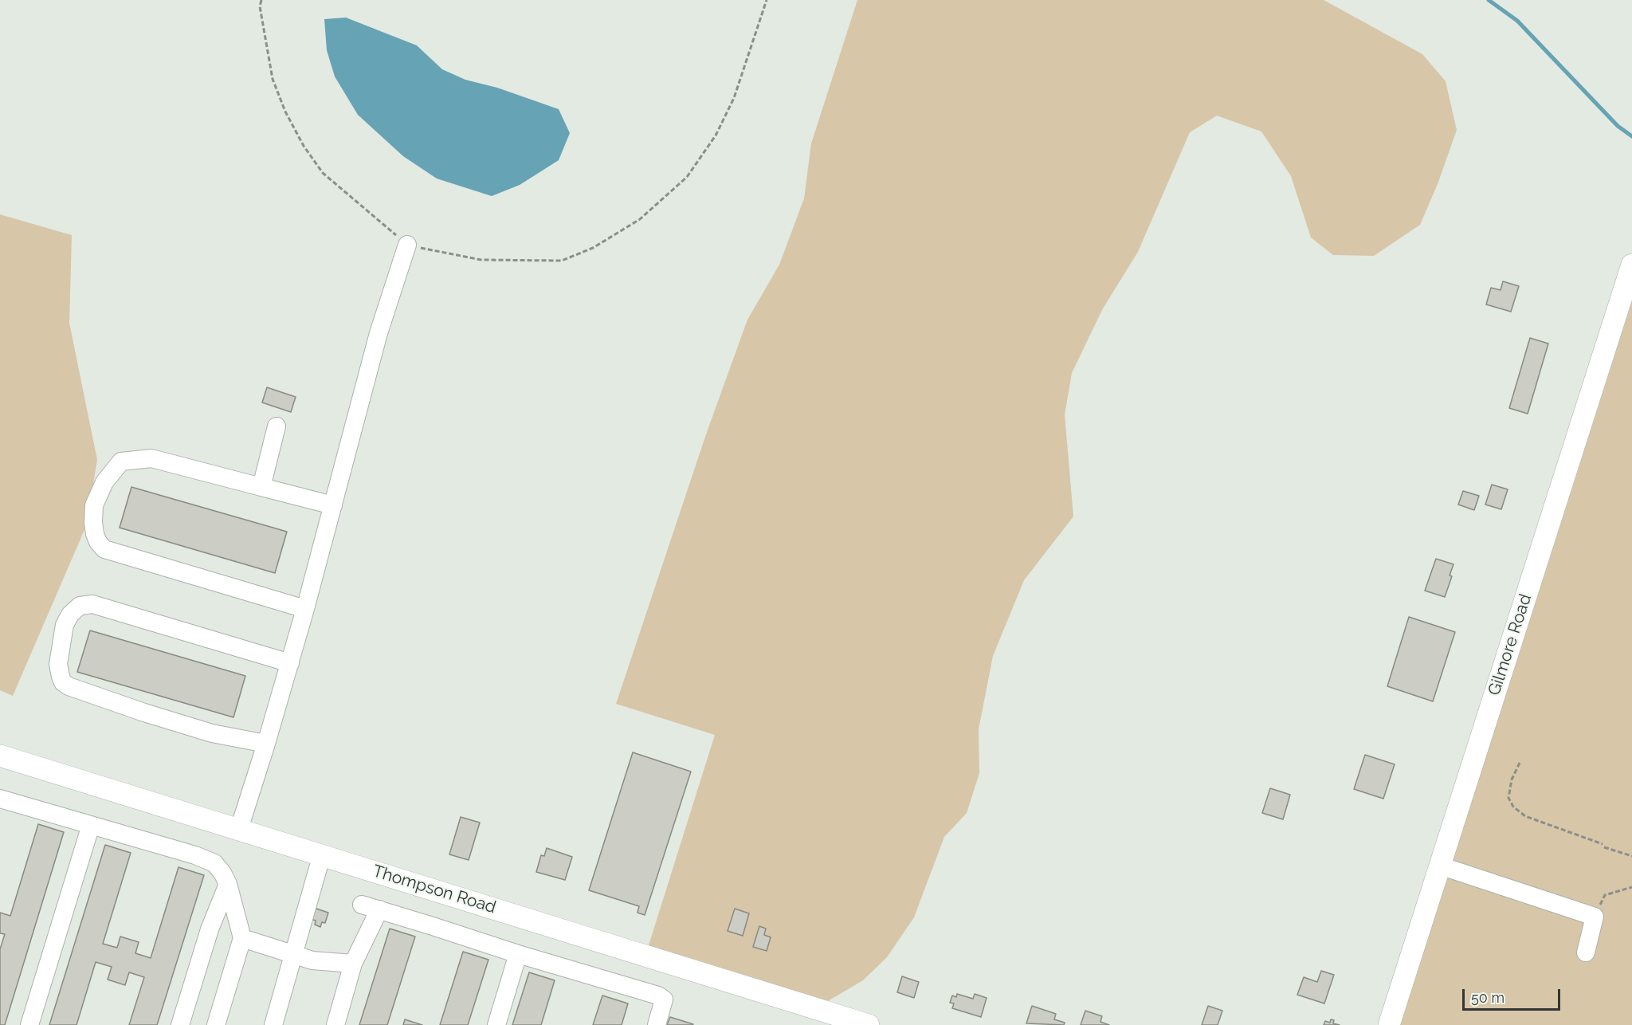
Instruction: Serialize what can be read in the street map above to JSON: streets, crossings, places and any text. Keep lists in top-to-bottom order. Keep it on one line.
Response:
{"streets":{"main road":["Gilmore Road","Thompson Road"]},"scale_bar":"50 m"}
